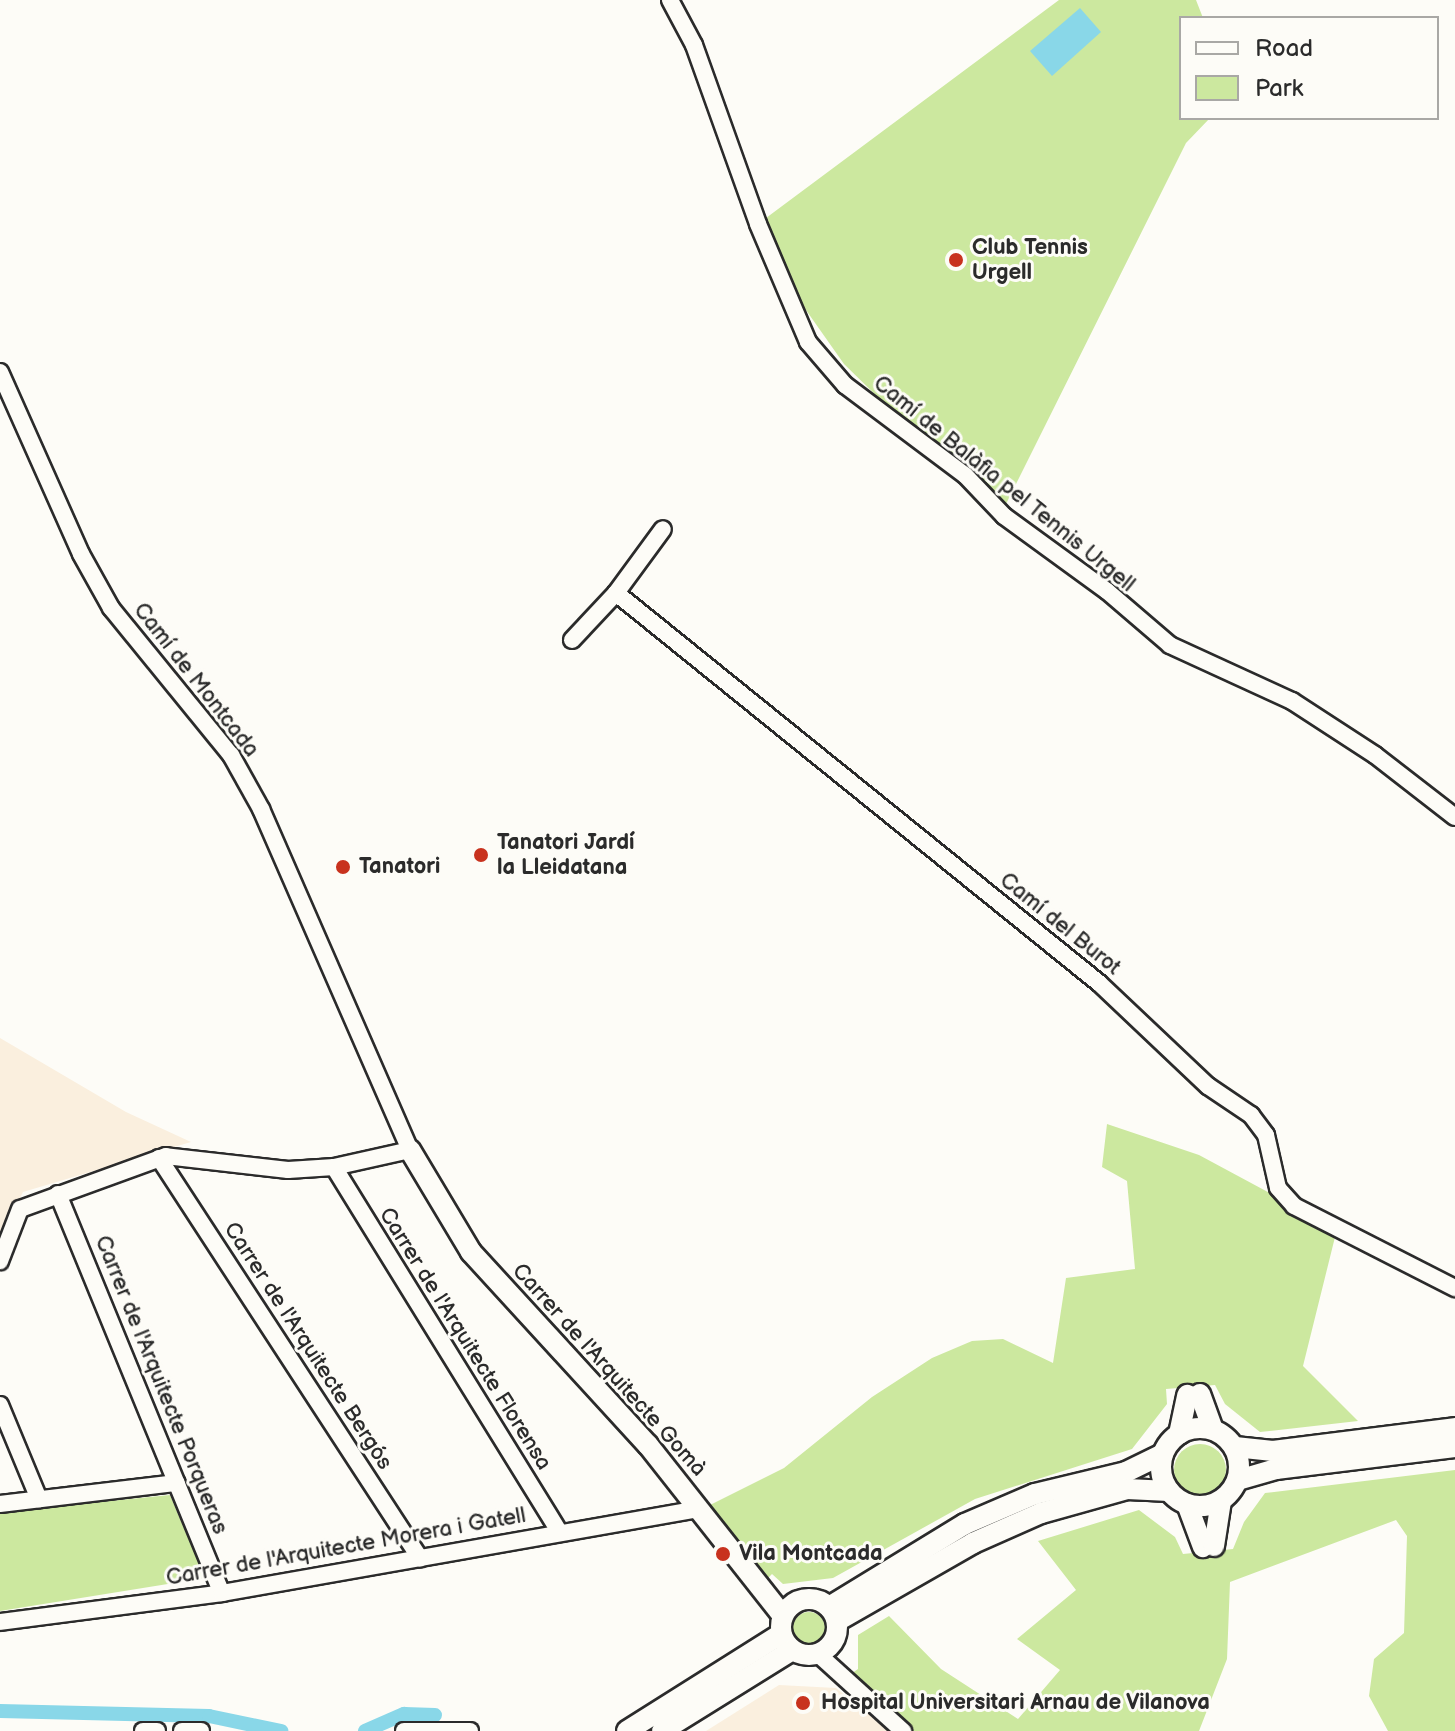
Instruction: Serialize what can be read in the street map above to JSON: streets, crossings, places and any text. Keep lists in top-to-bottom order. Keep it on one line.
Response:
{"streets":{"street":["Camí de Balàfia pel Tennis Urgell","Camí de Montcada","Camí del Burot","Carrer de l'Arquitecte Florensa","Carrer de l'Arquitecte Bergós","Carrer de l'Arquitecte Gomà","Carrer de l'Arquitecte Porqueras","Carrer de l'Arquitecte Morera i Gatell"]},"crossings":[["Camí de Montcada","Carrer de l'Arquitecte Gomà"],["Carrer de l'Arquitecte Florensa","Carrer de l'Arquitecte Morera i Gatell"],["Carrer de l'Arquitecte Bergós","Carrer de l'Arquitecte Morera i Gatell"],["Carrer de l'Arquitecte Gomà","Carrer de l'Arquitecte Morera i Gatell"],["Carrer de l'Arquitecte Porqueras","Carrer de l'Arquitecte Morera i Gatell"]],"places":["Club Tennis Urgell","Tanatori Jardí la Lleidatana","Tanatori","Vila Montcada","Hospital Universitari Arnau de Vilanova"],"legend":["Road","Park"]}
